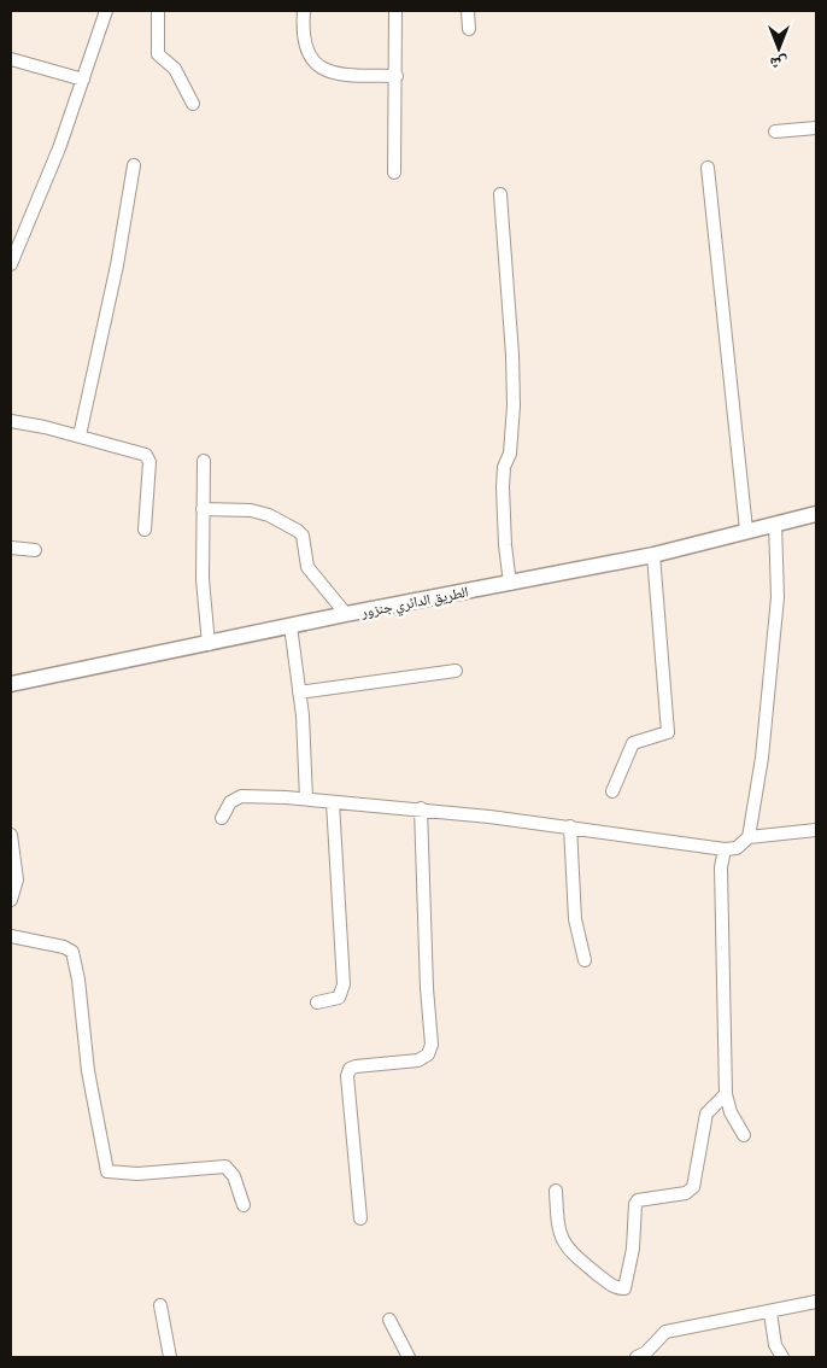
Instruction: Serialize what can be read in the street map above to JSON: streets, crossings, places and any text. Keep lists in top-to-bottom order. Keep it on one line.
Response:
{"streets":{"main road":["الطريق الدائري جنزور"]},"north":"bottom"}
